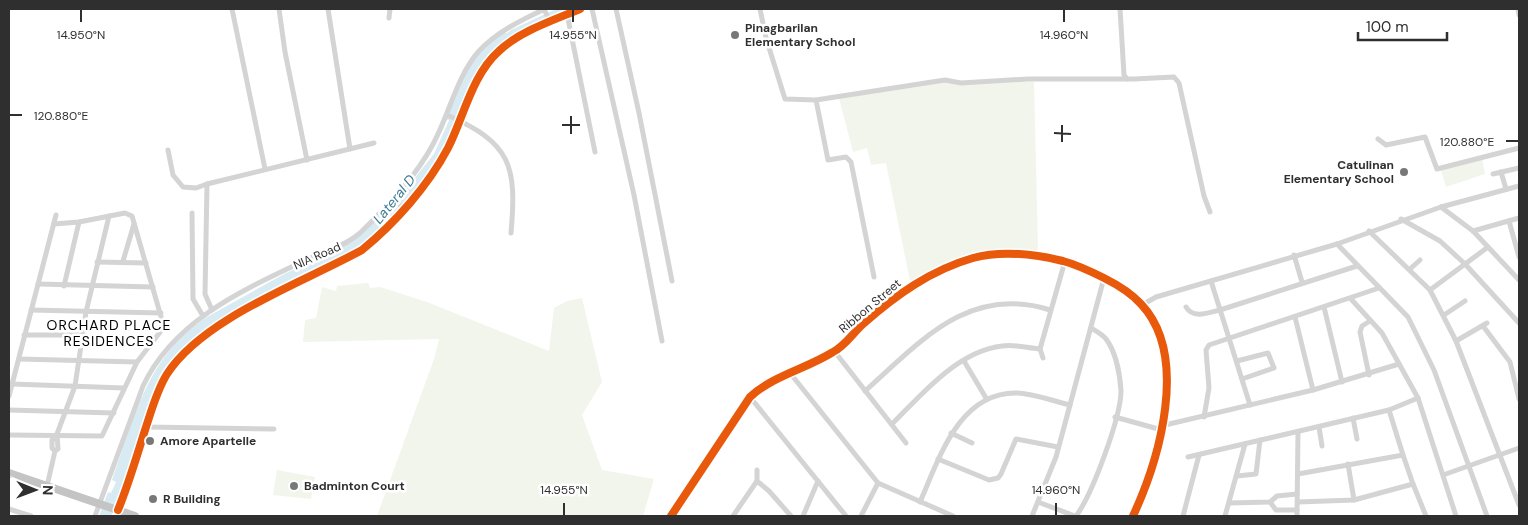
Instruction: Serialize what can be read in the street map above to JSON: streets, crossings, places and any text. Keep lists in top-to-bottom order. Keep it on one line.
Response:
{"streets":{"street":["NIA Road","Ribbon Street"]},"districts":["ORCHARD PLACE RESIDENCES"],"water":["Lateral D"],"places":["Pinagbarilan Elementary School","Catulinan Elementary School","Amore Apartelle","Badminton Court","R Building"],"scale_bar":"100 m","north":"right","coordinates":["14.950°N","14.955°N","14.960°N","120.880°E"]}
